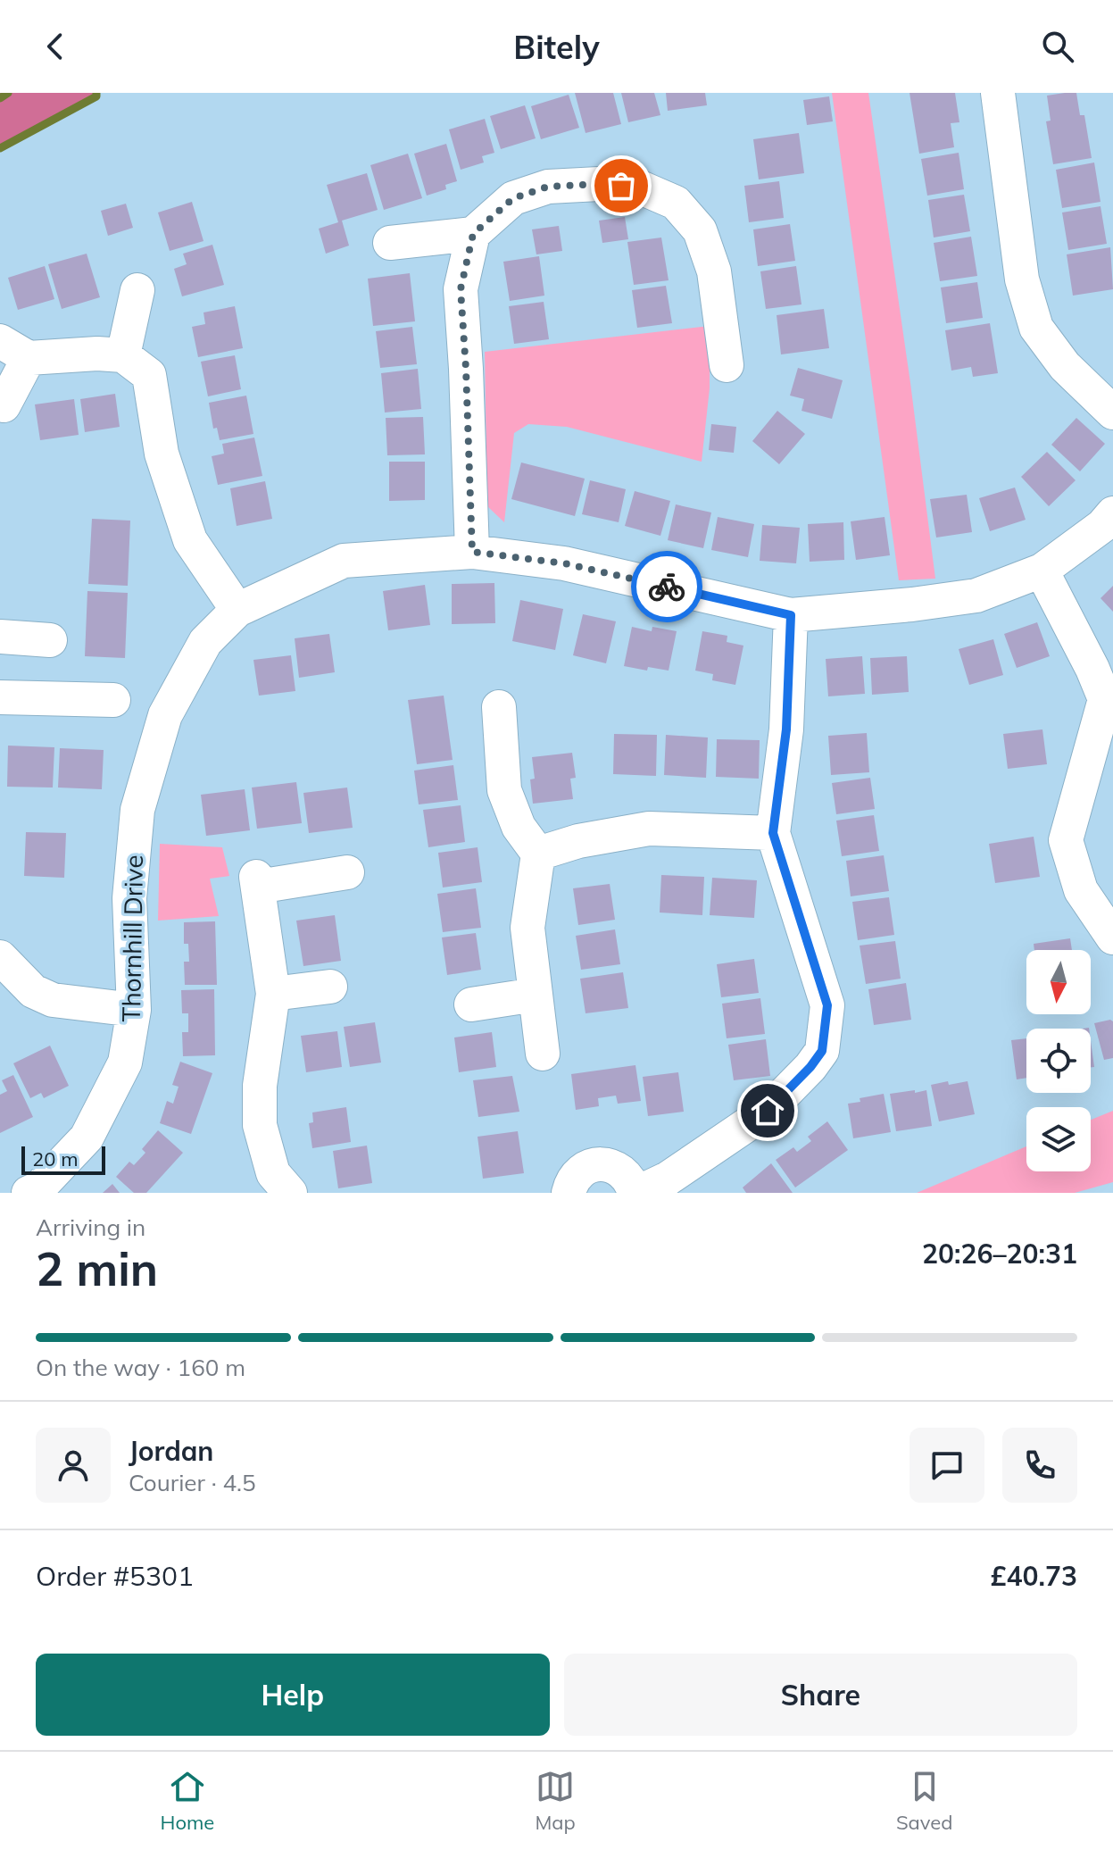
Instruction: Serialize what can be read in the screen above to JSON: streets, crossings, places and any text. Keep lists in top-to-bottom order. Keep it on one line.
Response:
{"streets":{"street":["Thornhill Drive"]},"scale_bar":"20 m","north":"bottom","page":{"header":"Bitely","scale":"20 m","heading":["2 min","Arriving in","20:26–20:31"],"panel":["Jordan","Courier · 4.5","Order #5301","£40.73"],"bar":"On the way · 160 m","buttons":["Help","Share"],"tabs":["Home","Map","Saved"]}}
